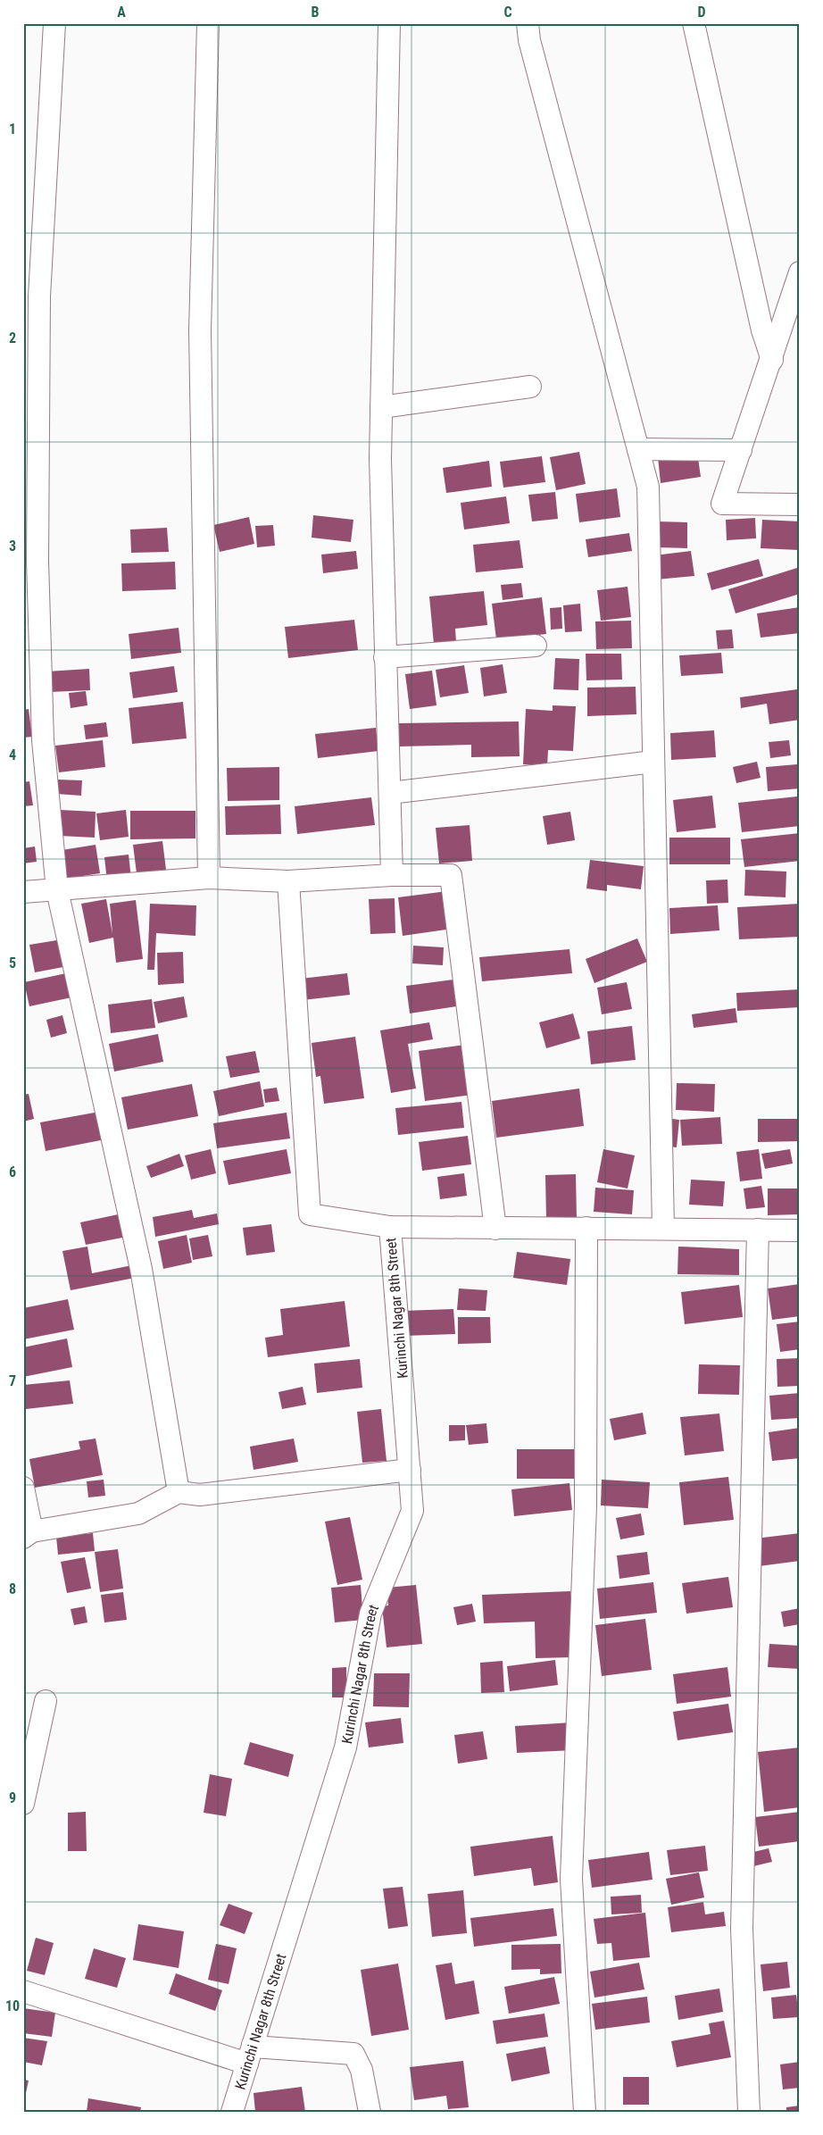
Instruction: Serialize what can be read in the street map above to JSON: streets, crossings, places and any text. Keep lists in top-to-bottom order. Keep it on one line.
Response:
{"streets":{"street":["Kurinchi Nagar 8th Street"]},"grid":{"columns":["A","B","C","D"],"rows":["1","2","3","4","5","6","7","8","9","10"]}}
